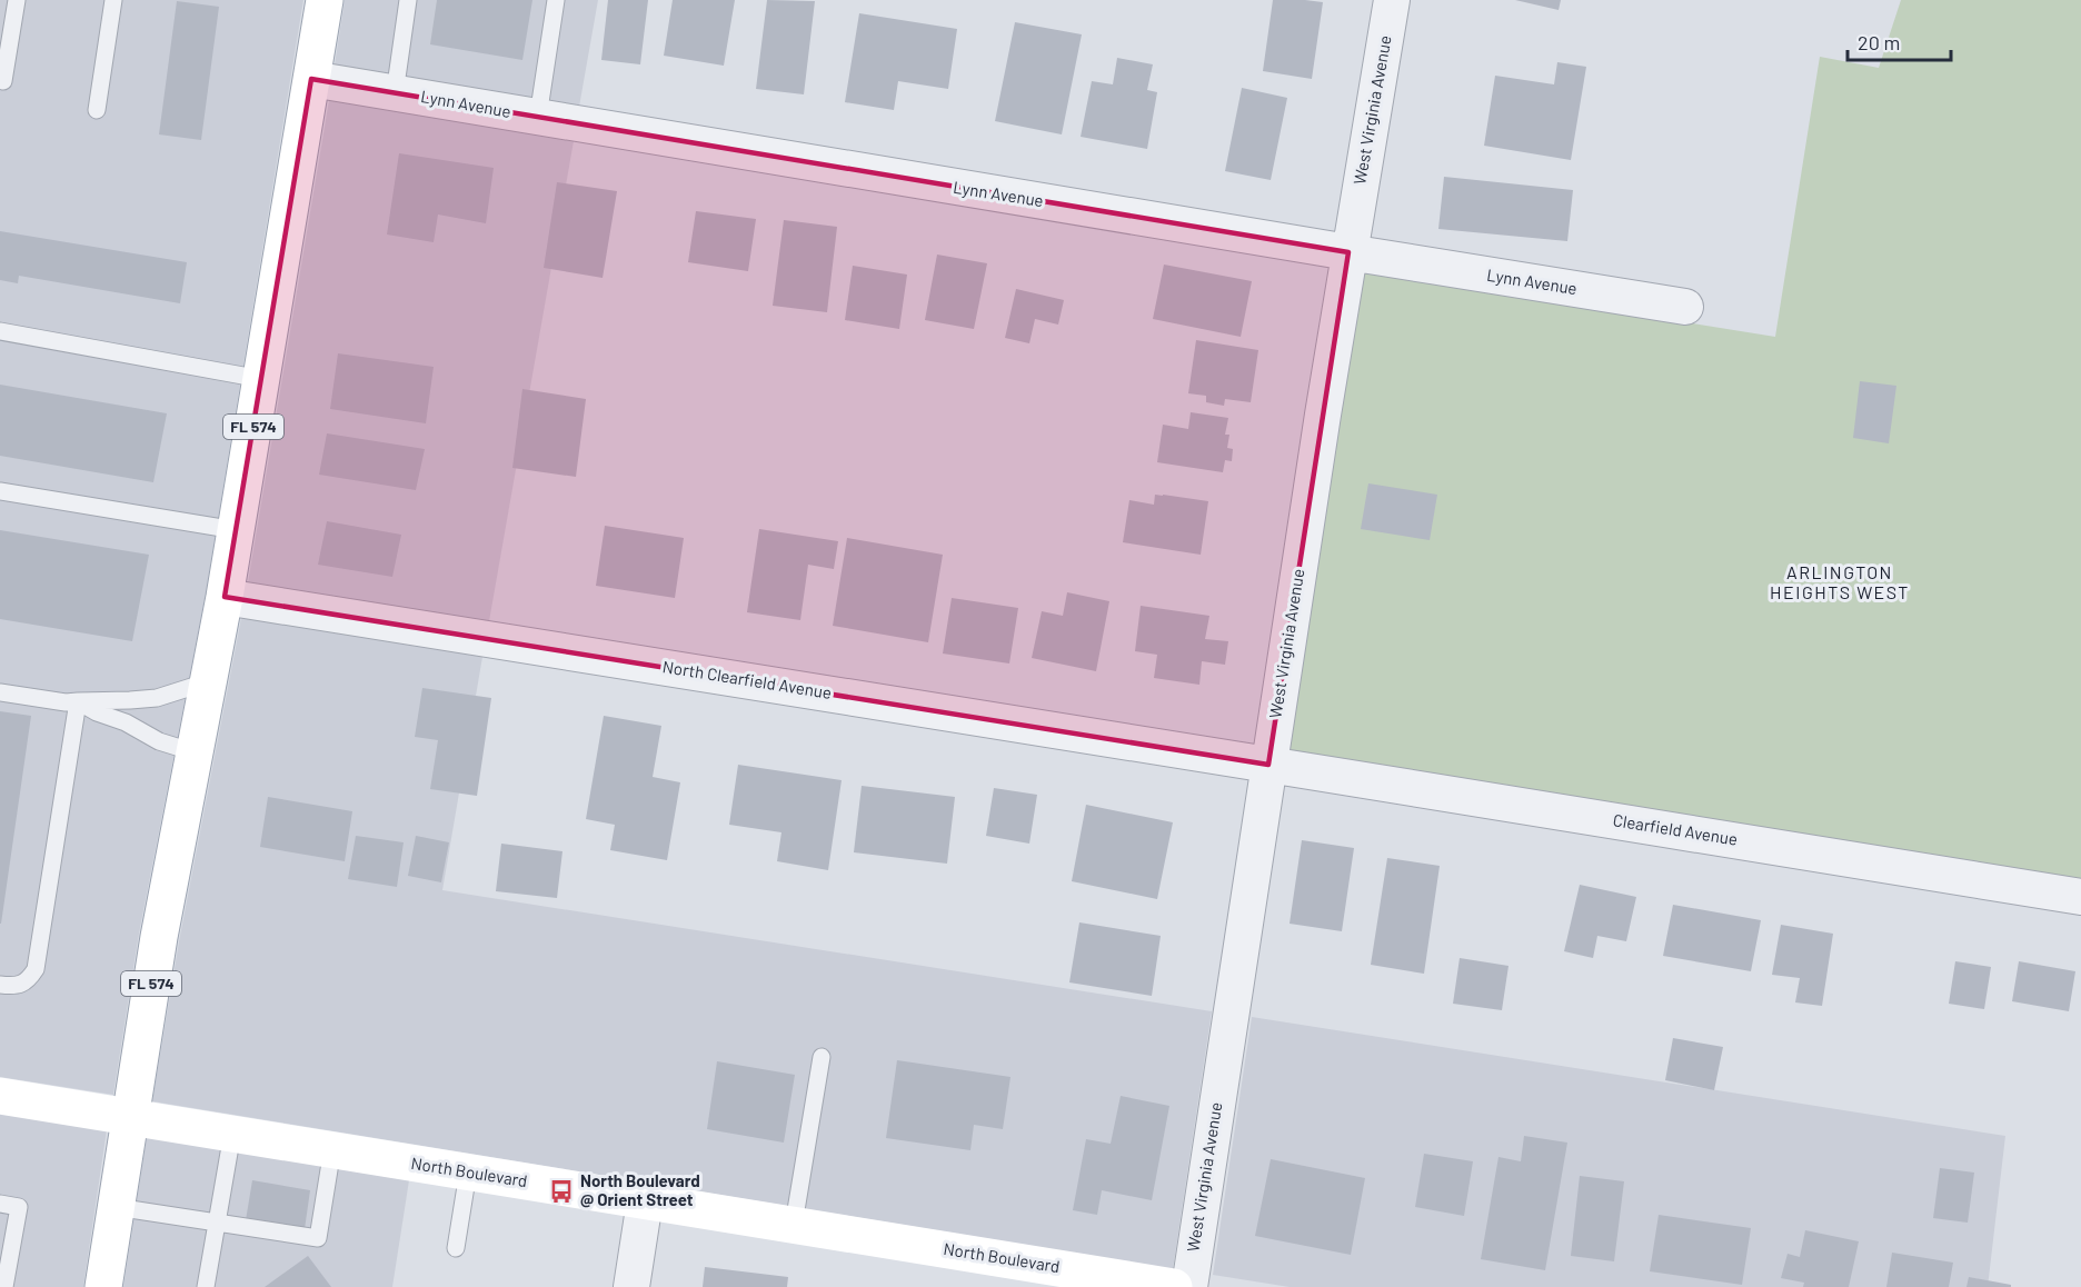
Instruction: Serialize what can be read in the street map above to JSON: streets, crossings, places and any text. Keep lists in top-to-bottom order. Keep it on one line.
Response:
{"streets":{"main road":["FL 574","North Boulevard"],"street":["Lynn Avenue","West Virginia Avenue","North Clearfield Avenue","Clearfield Avenue"]},"crossings":[["Lynn Avenue","West Virginia Avenue"],["Lynn Avenue","FL 574"],["West Virginia Avenue","North Clearfield Avenue"],["West Virginia Avenue","Clearfield Avenue"],["FL 574","North Clearfield Avenue"],["FL 574","North Boulevard"],["North Clearfield Avenue","Clearfield Avenue"]],"districts":["ARLINGTON HEIGHTS WEST"],"places":{"bus stop":["North Boulevard @ Orient Street"]},"scale_bar":"20 m"}
